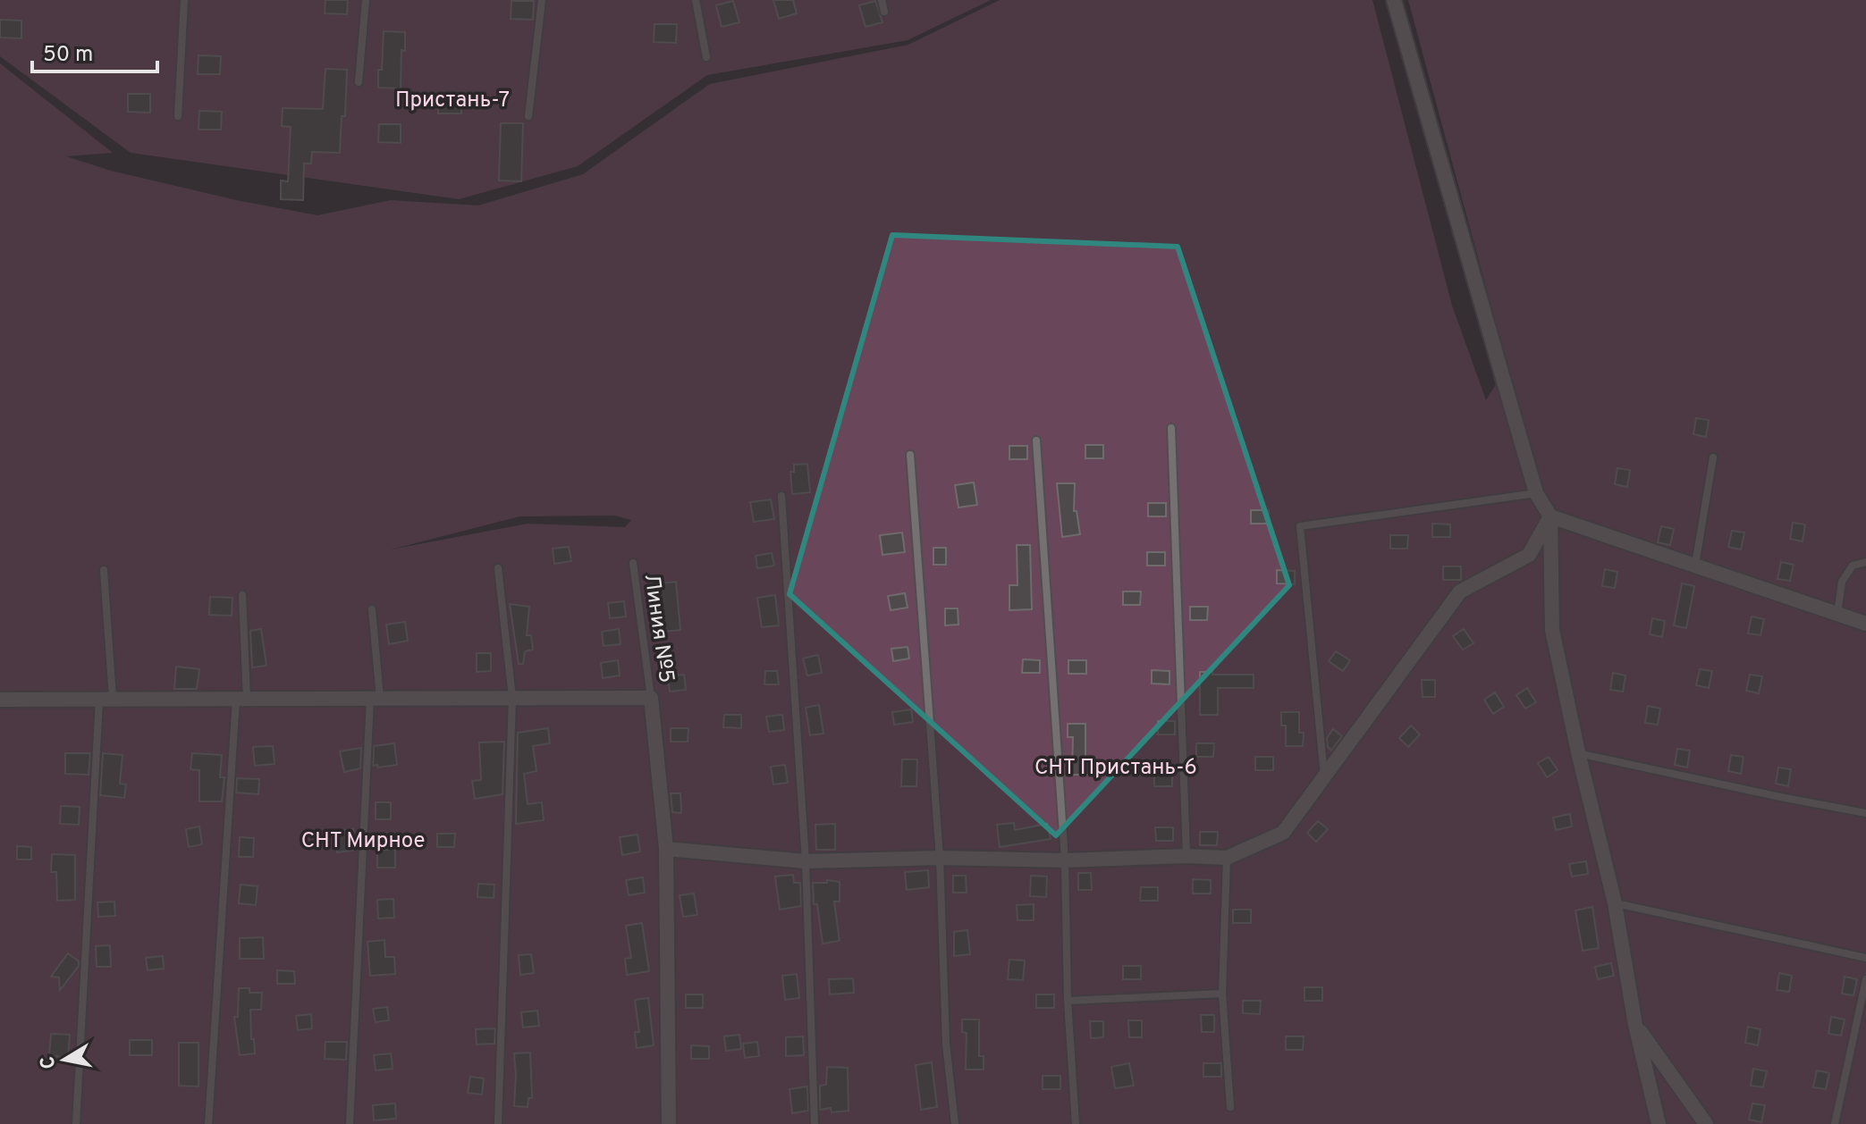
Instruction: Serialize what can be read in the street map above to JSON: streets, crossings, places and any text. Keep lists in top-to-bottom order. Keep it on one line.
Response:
{"streets":{"lane":["Линия №5"]},"parks":["Пристань-7","СНТ Пристань-6","СНТ Мирное"],"scale_bar":"50 m","north":"left"}
